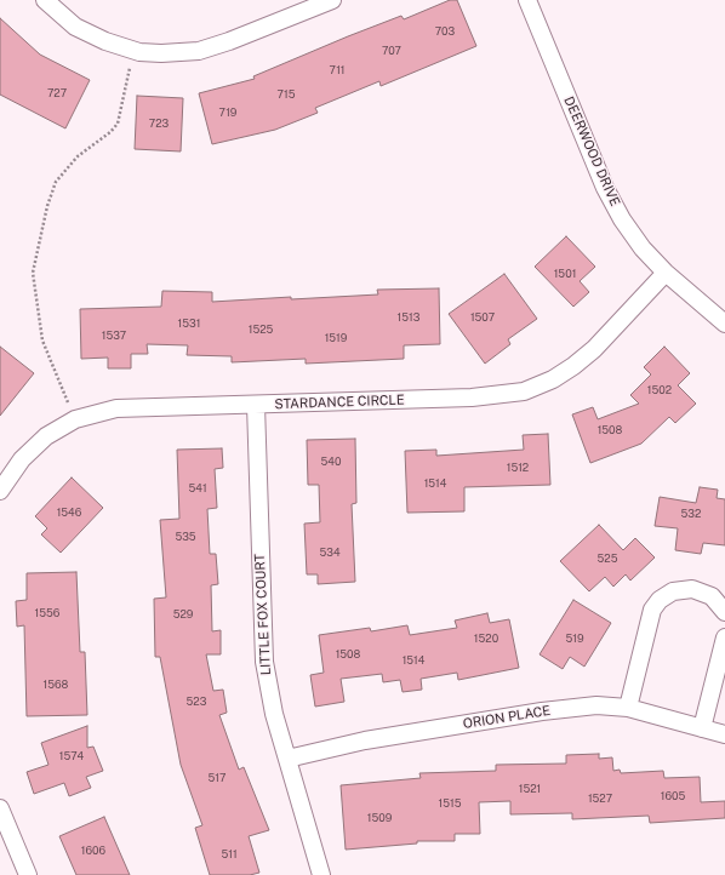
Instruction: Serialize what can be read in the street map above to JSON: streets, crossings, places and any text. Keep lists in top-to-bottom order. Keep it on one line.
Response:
{"streets":{"street":["DEERWOOD DRIVE","STARDANCE CIRCLE","LITTLE FOX COURT","ORION PLACE"]},"crossings":[["DEERWOOD DRIVE","STARDANCE CIRCLE"],["STARDANCE CIRCLE","LITTLE FOX COURT"],["LITTLE FOX COURT","ORION PLACE"]],"house_numbers":["703","707","711","727","715","719","723","1501","1513","1507","1531","1525","1537","1519","1502","1508","540","1512","1514","541","1546","532","535","534","525","1556","529","1520","519","1508","1514","1568","523","1574","517","1521","1605","1527","1515","1509","1606","511"]}
